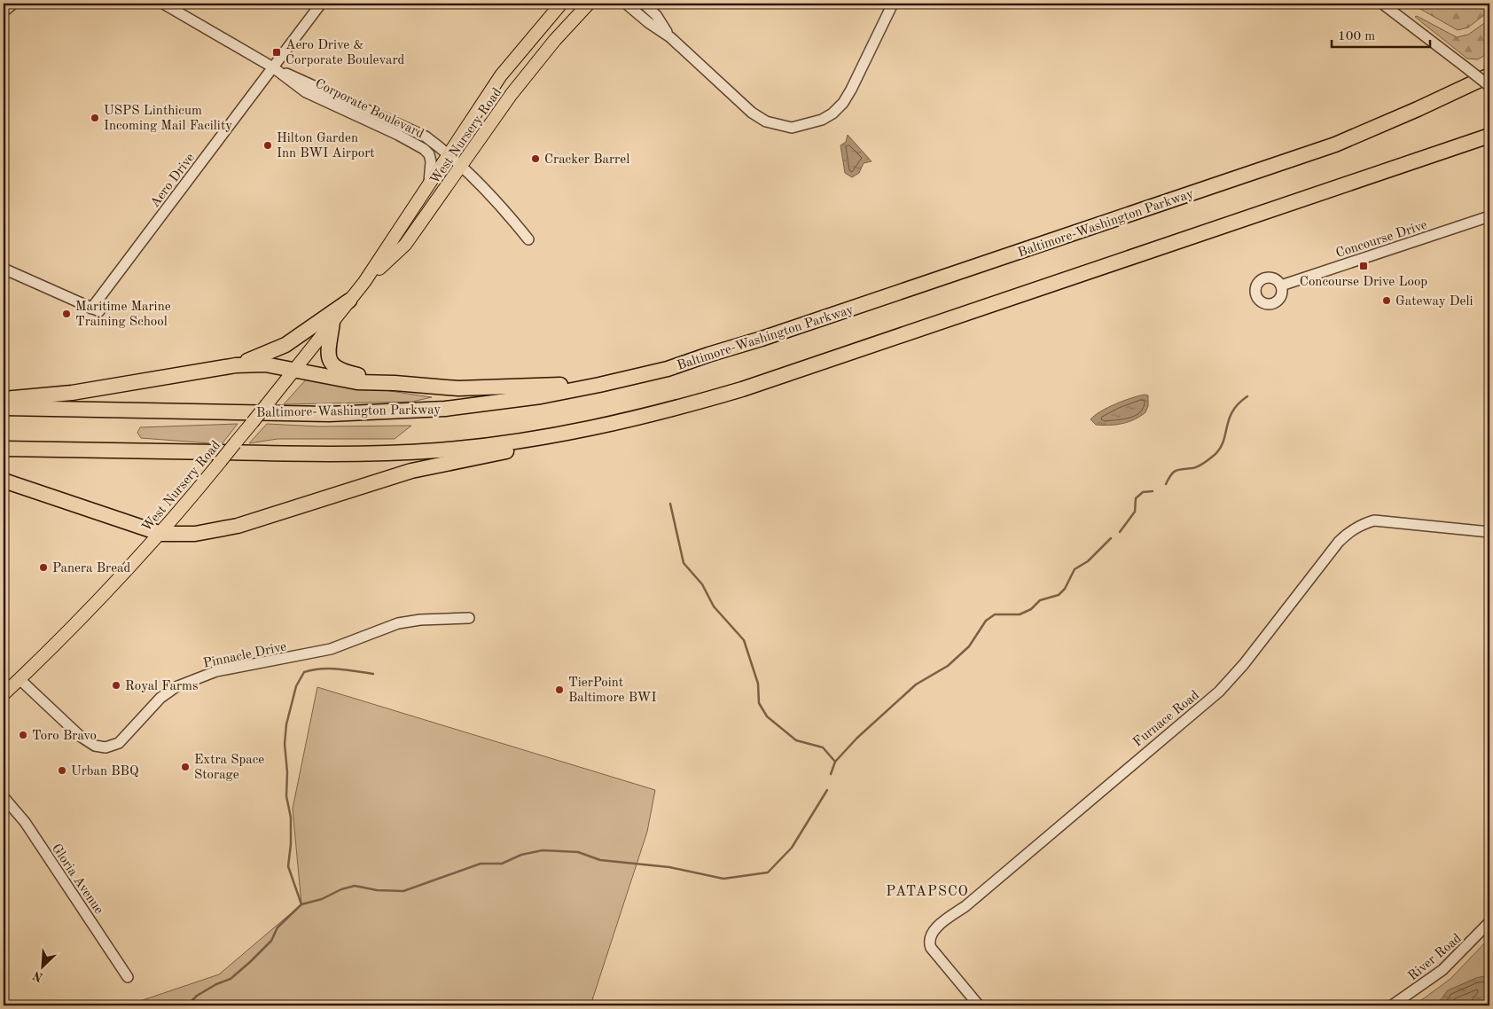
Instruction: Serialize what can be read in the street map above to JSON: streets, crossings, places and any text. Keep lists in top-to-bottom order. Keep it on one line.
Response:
{"streets":{"highway":["Baltimore-Washington Parkway"],"main road":["West Nursery Road"],"street":["Corporate Boulevard","Aero Drive","Concourse Drive","Pinnacle Drive","Furnace Road","Gloria Avenue","River Road"]},"crossings":[["Corporate Boulevard","West Nursery Road"],["Corporate Boulevard","Aero Drive"],["West Nursery Road","Pinnacle Drive"]],"districts":["PATAPSCO"],"places":{"transit":["Aero Drive & Corporate Boulevard","Concourse Drive Loop"],"other":["USPS Linthicum Incoming Mail Facility","Hilton Garden Inn BWI Airport","Cracker Barrel","Gateway Deli","Maritime Marine Training School","Panera Bread","Royal Farms","TierPoint Baltimore BWI","Toro Bravo","Extra Space Storage","Urban BBQ"]},"scale_bar":"100 m","north":"bottom left"}
